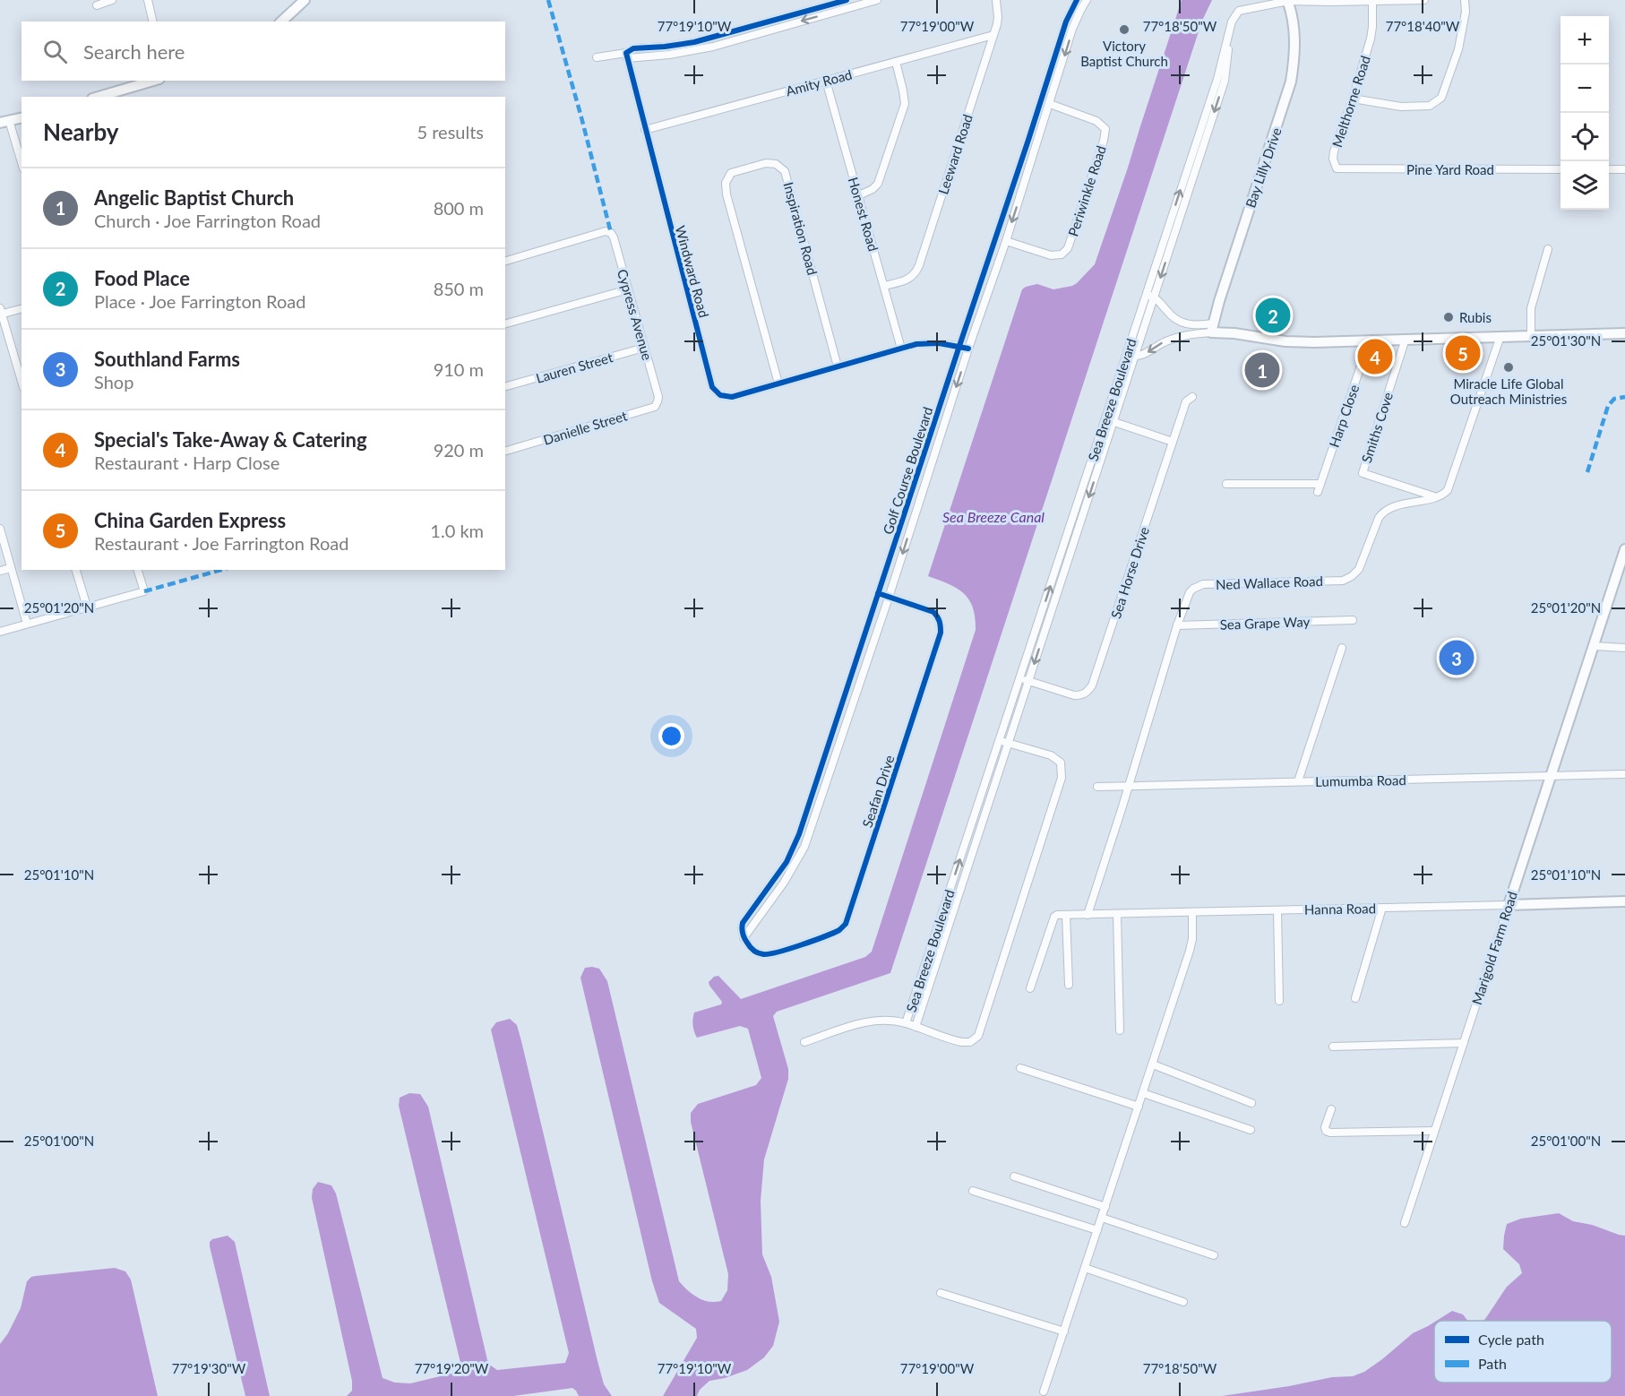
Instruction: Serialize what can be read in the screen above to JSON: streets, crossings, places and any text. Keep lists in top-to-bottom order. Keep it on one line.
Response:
{"streets":{"main road":["Bay Lilly Drive","Hanna Road","Marigold Farm Road"],"street":["Amity Road","Melthorne Road","Leeward Road","Pine Yard Road","Periwinkle Road","Honest Road","Inspiration Road","Windward Road","Cypress Avenue","Lauren Street","Sea Breeze Boulevard","Harp Close","Danielle Street","Smiths Cove","Golf Course Boulevard","Sea Horse Drive","Ned Wallace Road","Sea Grape Way","Lumumba Road","Seafan Drive"]},"crossings":[["Amity Road","Leeward Road"],["Amity Road","Honest Road"],["Amity Road","Windward Road"],["Melthorne Road","Pine Yard Road"],["Leeward Road","Honest Road"],["Bay Lilly Drive","Sea Breeze Boulevard"],["Periwinkle Road","Golf Course Boulevard"],["Honest Road","Windward Road"],["Inspiration Road","Windward Road"],["Windward Road","Golf Course Boulevard"],["Cypress Avenue","Lauren Street"],["Cypress Avenue","Danielle Street"],["Sea Breeze Boulevard","Sea Horse Drive"],["Smiths Cove","Ned Wallace Road"],["Golf Course Boulevard","Seafan Drive"],["Ned Wallace Road","Sea Grape Way"],["Ned Wallace Road","Lumumba Road"],["Ned Wallace Road","Hanna Road"],["Lumumba Road","Marigold Farm Road"],["Hanna Road","Marigold Farm Road"]],"water":["Sea Breeze Canal"],"places":["Victory Baptist Church","Rubis","Miracle Life Global Outreach Ministries"],"legend":["Cycle path","Path"],"page":{"map_buttons":["+","−"],"search":"Search here","heading":["Nearby","5 results"],"list":[{"mark":"1","name":"Angelic Baptist Church","note":"Church · Joe Farrington Road","value":"800 m"},{"mark":"2","name":"Food Place","note":"Place · Joe Farrington Road","value":"850 m"},{"mark":"3","name":"Southland Farms","note":"Shop","value":"910 m"},{"mark":"4","name":"Special's Take-Away & Catering","note":"Restaurant · Harp Close","value":"920 m"},{"mark":"5","name":"China Garden Express","note":"Restaurant · Joe Farrington Road","value":"1.0 km"}],"pins":["2","5","4","1","3"]},"coordinates":["77°19'10\"W","77°19'00\"W","77°18'50\"W","77°18'40\"W","25°01'30\"N","25°01'20\"N","25°01'10\"N","25°01'00\"N","77°19'30\"W","77°19'20\"W"]}
